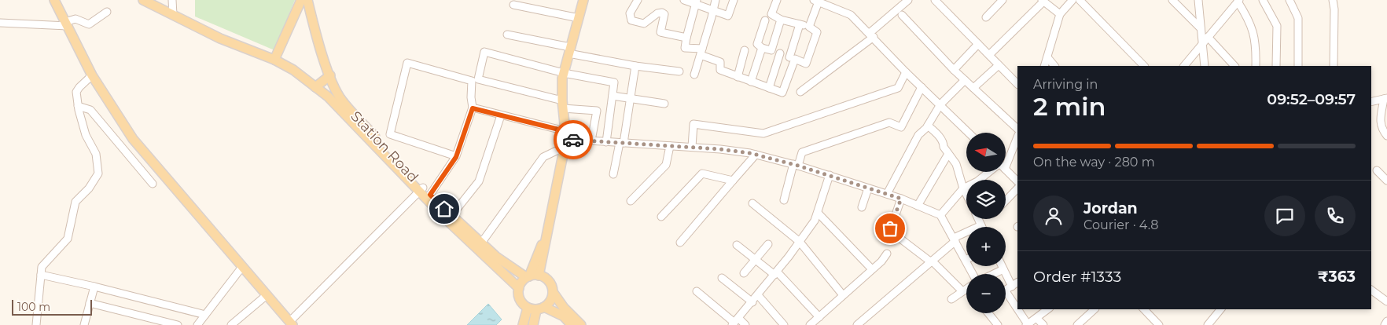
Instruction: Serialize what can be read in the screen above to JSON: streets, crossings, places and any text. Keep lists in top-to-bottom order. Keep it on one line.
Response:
{"streets":{"main road":["Station Road"]},"scale_bar":"100 m","north":"left","page":{"heading":["2 min","Arriving in","09:52–09:57"],"panel":["Jordan","Courier · 4.8","Order #1333","₹363"],"map_buttons":["+","−"],"bar":"On the way · 280 m","scale":"100 m"}}
